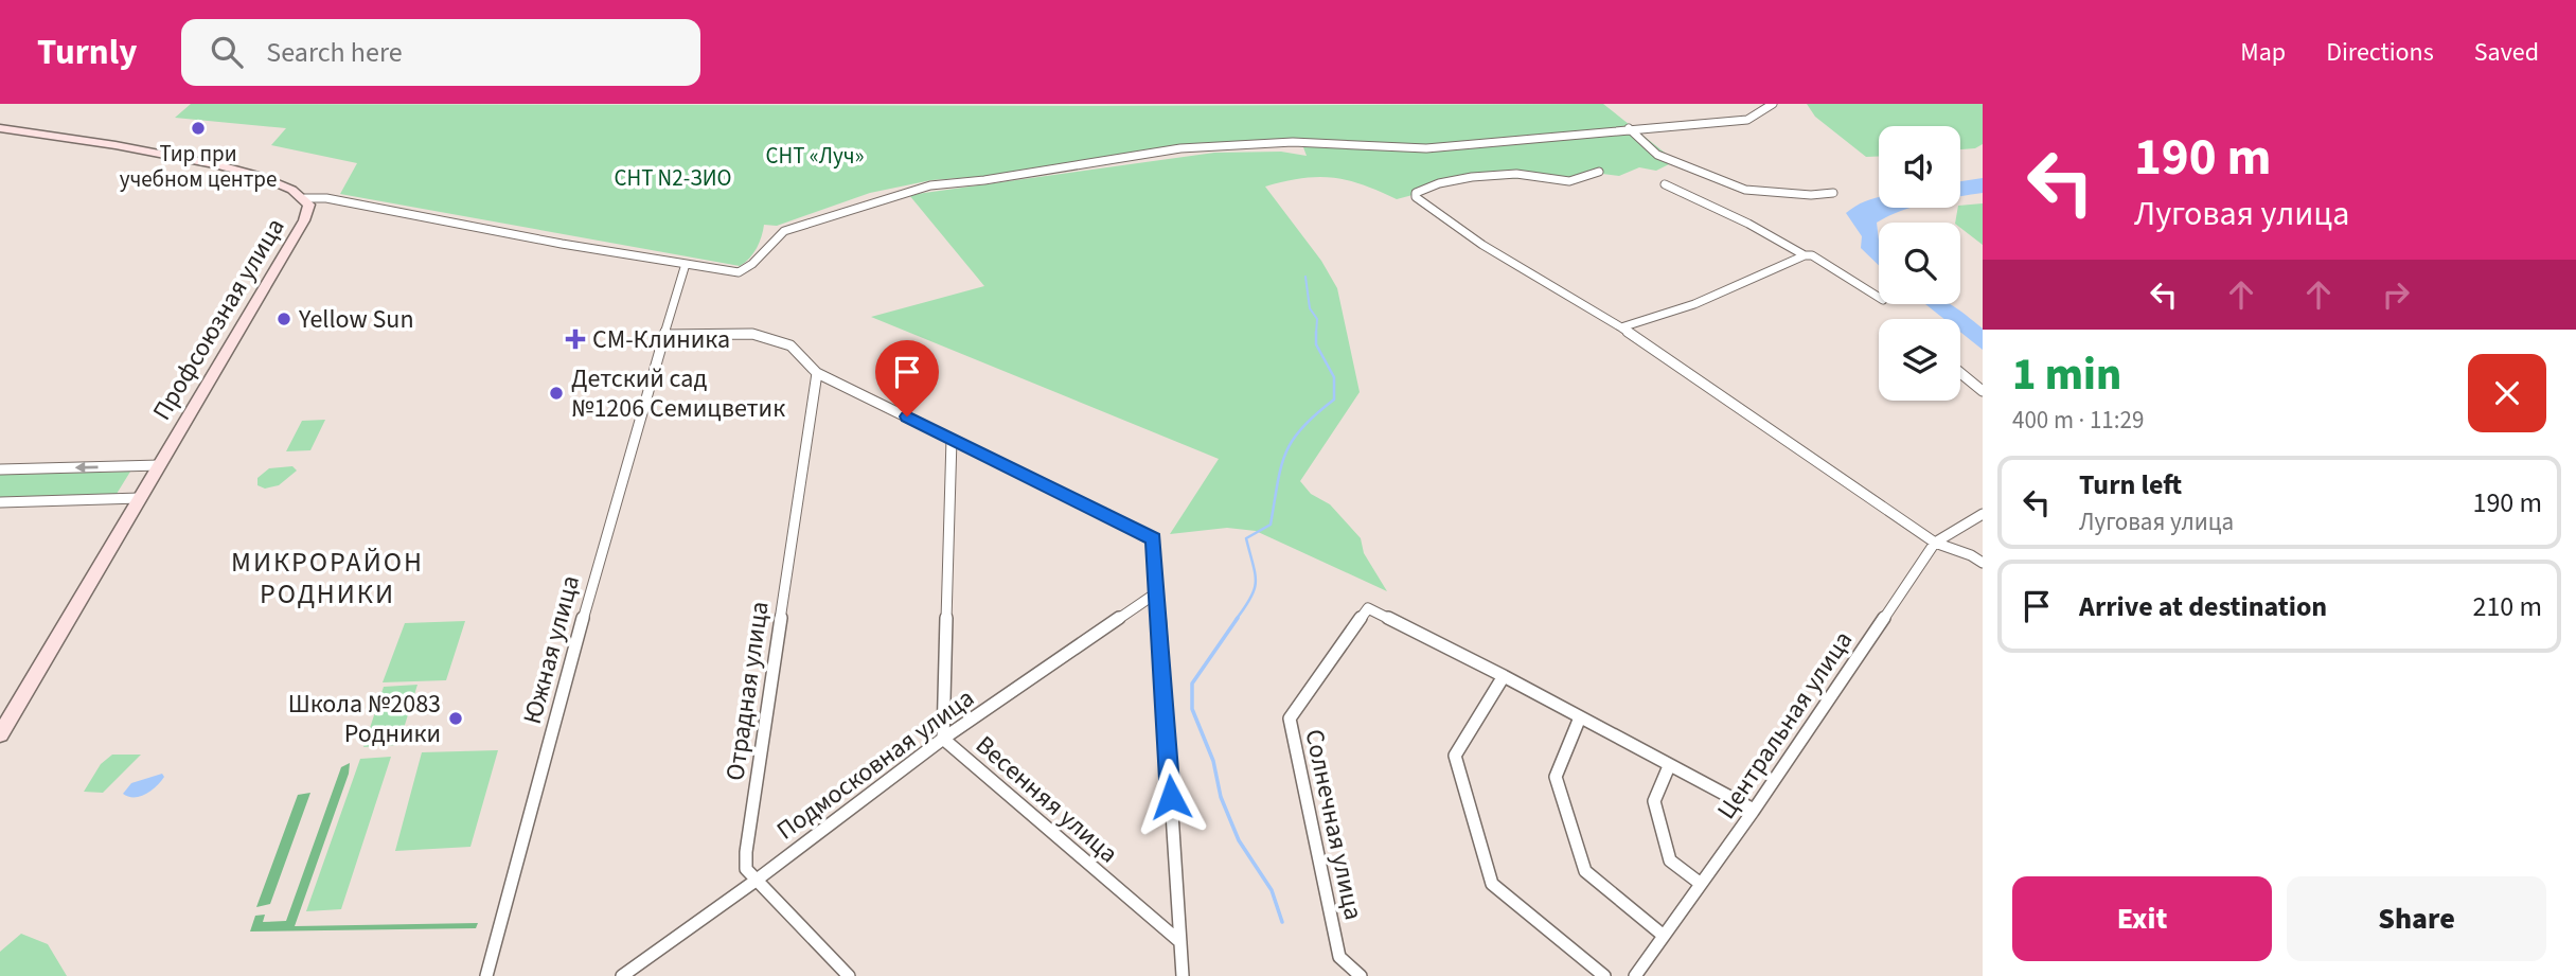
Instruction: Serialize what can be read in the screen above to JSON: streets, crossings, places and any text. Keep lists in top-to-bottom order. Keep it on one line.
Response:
{"streets":{"main road":["Профсоюзная улица"],"street":["Южная улица","Отрадная улица","Центральная улица","Подмосковная улица","Весенняя улица","Солнечная улица"]},"crossings":[["Отрадная улица","Подмосковная улица"],["Подмосковная улица","Весенняя улица"]],"districts":["МИКРОРАЙОН РОДНИКИ"],"parks":["СНТ «Луч»","СНТ N2-ЗИО"],"places":{"other":["Тир при учебном центре","Yellow Sun","Детский сад №1206 Семицветик","Школа №2083 Родники"],"health":["СМ-Клиника"]},"page":{"header":"Turnly","search":"Search here","nav":["Map","Directions","Saved"],"turn":["190 m","Луговая улица"],"heading":["1 min","400 m · 11:29"],"list":[{"name":"Turn left","note":"Луговая улица","value":"190 m"},{"name":"Arrive at destination","value":"210 m"}],"buttons":["Exit","Share"]}}
